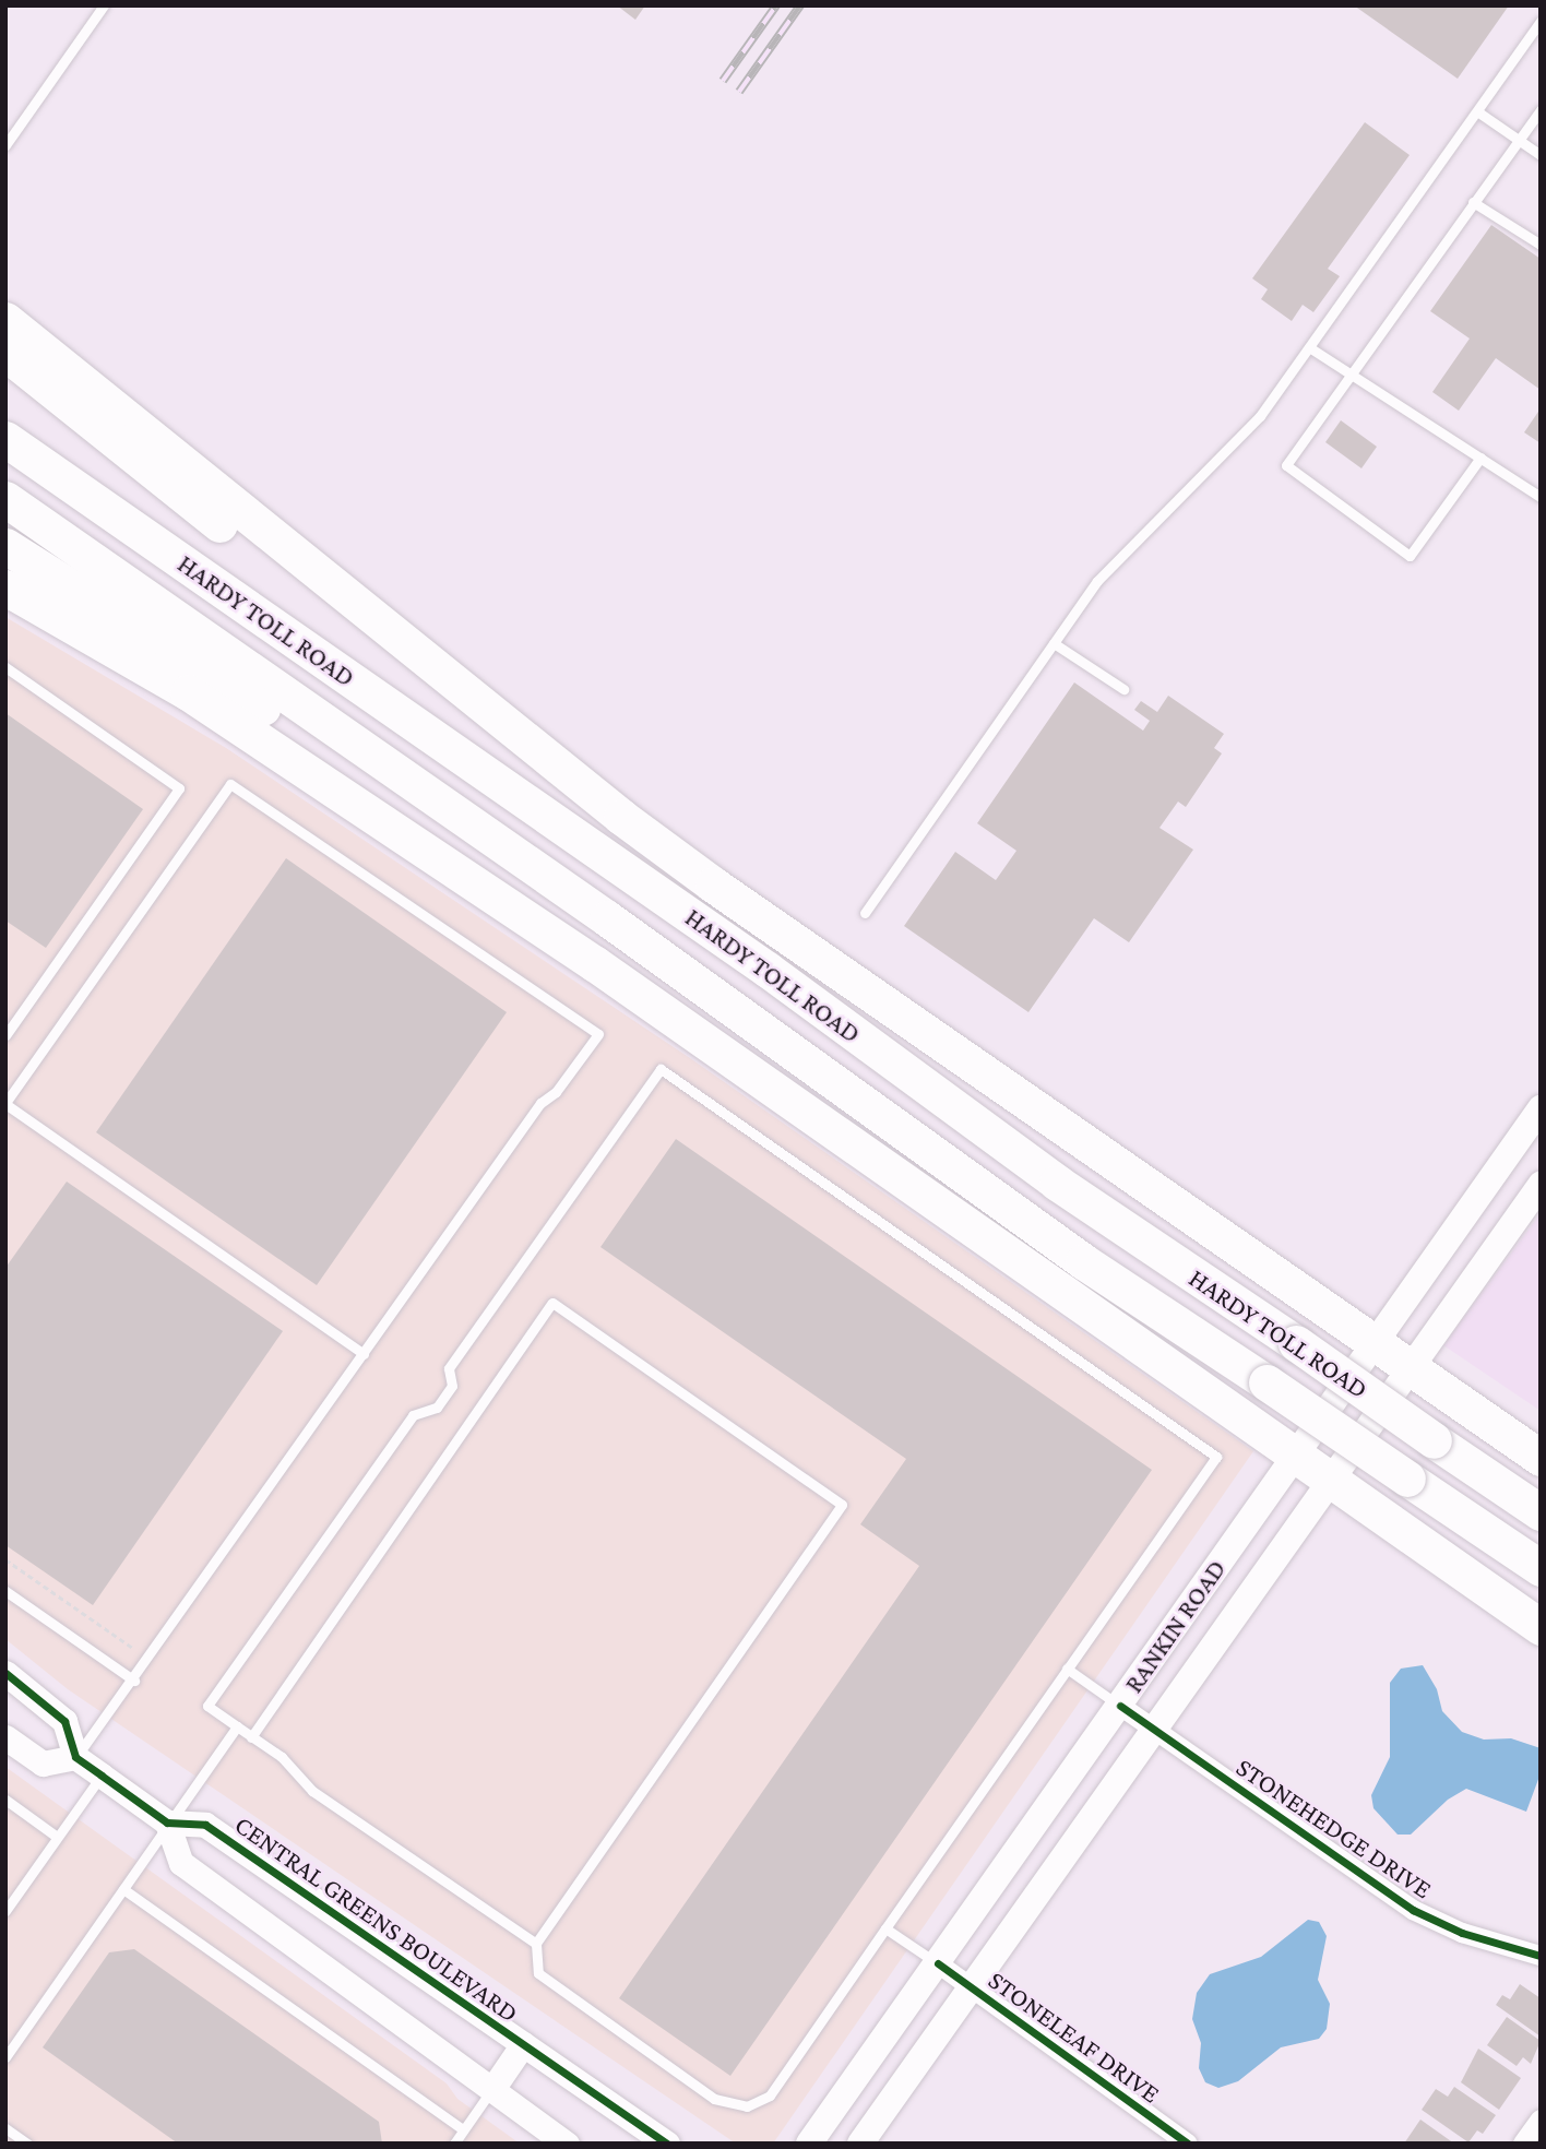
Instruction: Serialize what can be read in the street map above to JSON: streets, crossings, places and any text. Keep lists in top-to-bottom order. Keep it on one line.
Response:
{"streets":{"highway":["HARDY TOLL ROAD"],"main road":["RANKIN ROAD"],"street":["STONEHEDGE DRIVE","CENTRAL GREENS BOULEVARD","STONELEAF DRIVE"]},"crossings":[["RANKIN ROAD","STONEHEDGE DRIVE"],["RANKIN ROAD","STONELEAF DRIVE"]]}
